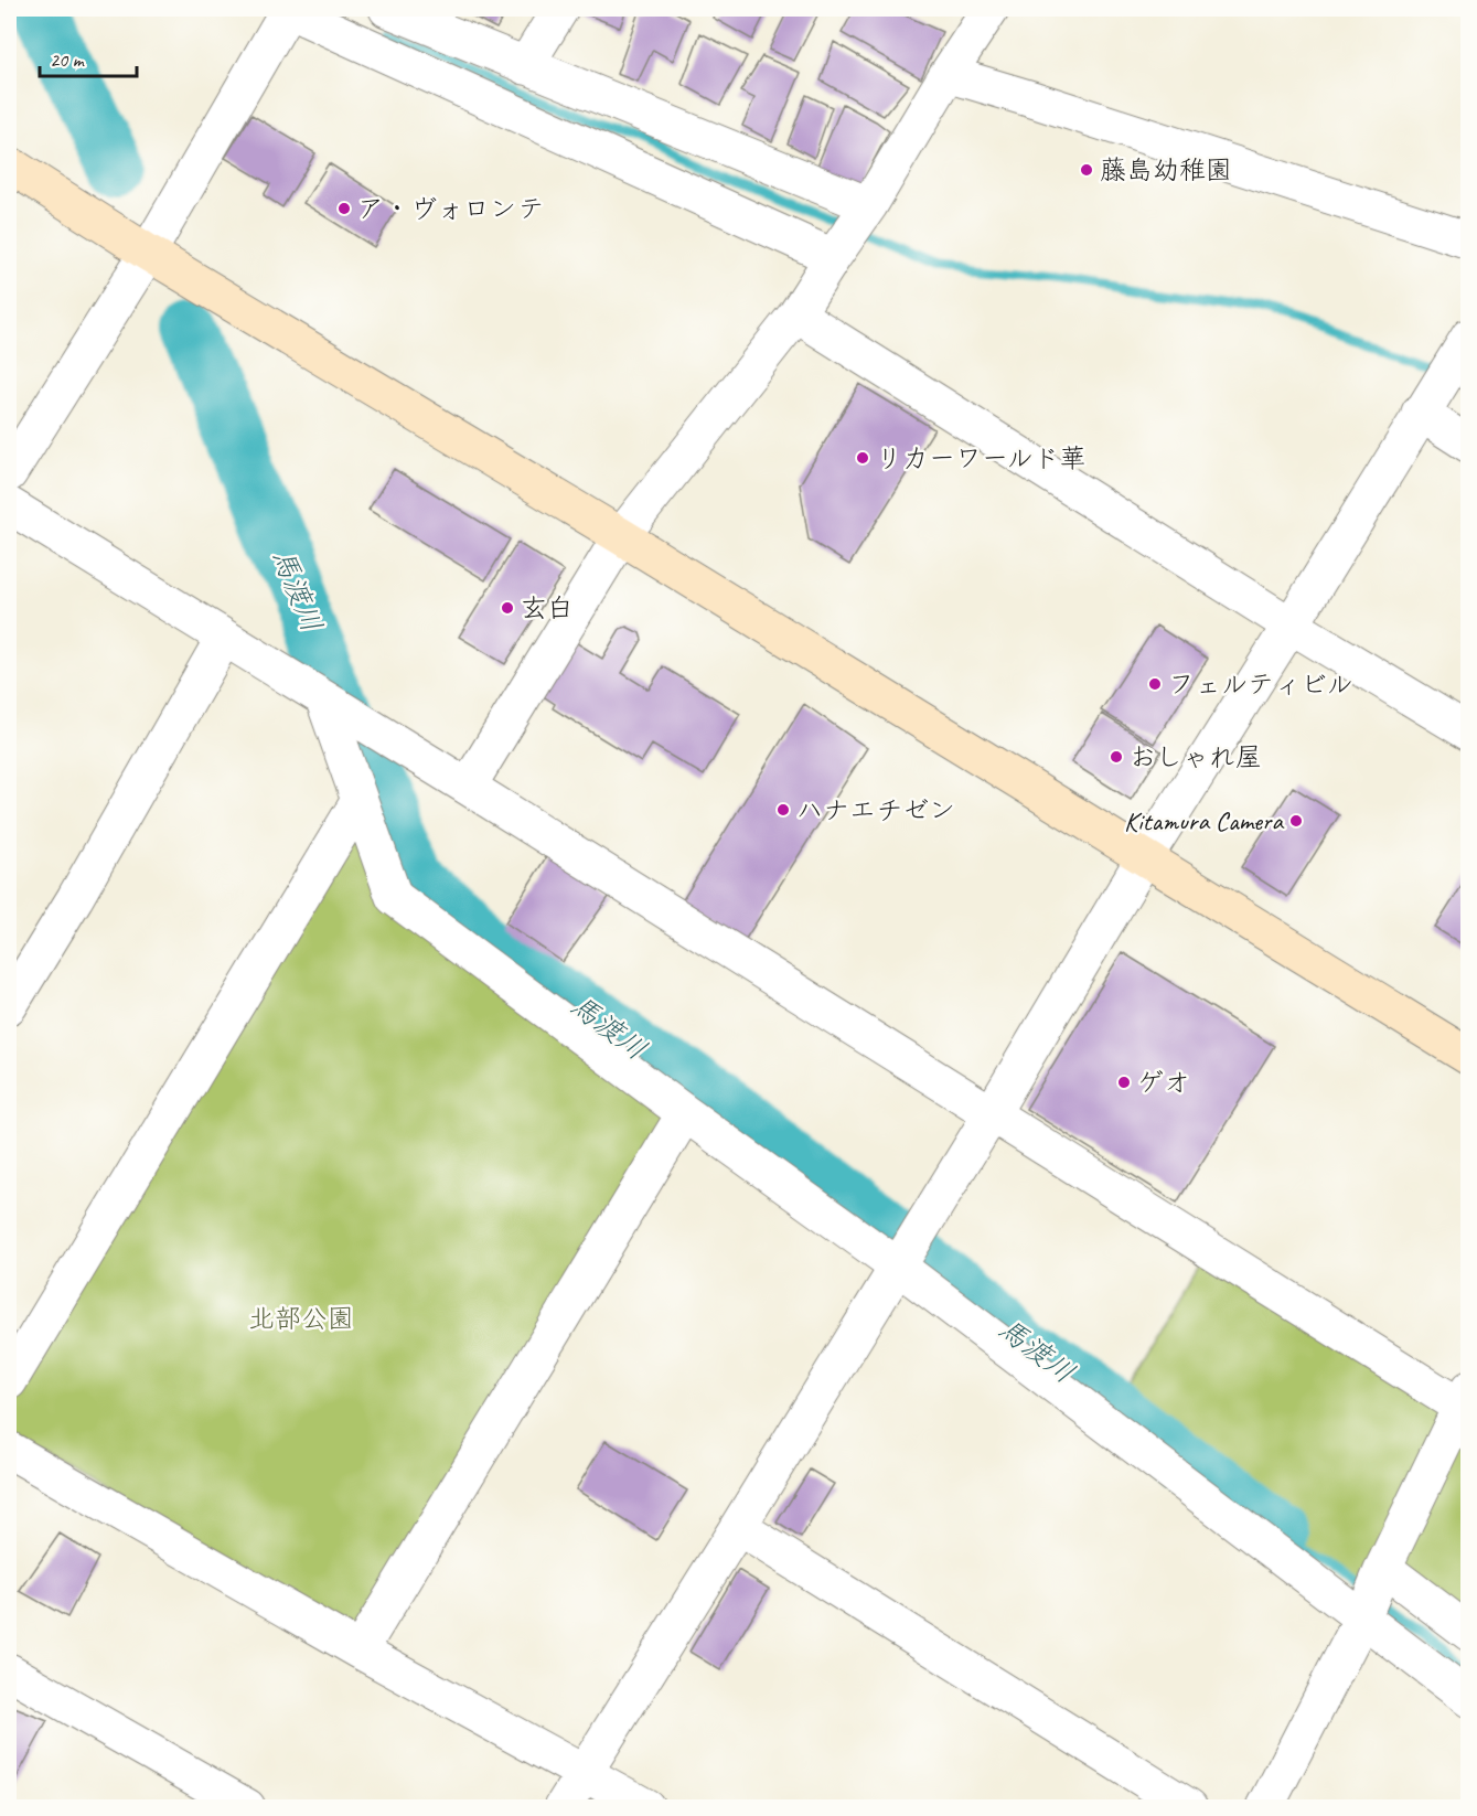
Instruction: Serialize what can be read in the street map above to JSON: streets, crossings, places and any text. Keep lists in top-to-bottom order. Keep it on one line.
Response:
{"water":["馬渡川"],"parks":["北部公園"],"places":["藤島幼稚園","ア・ヴォロンテ","リカーワールド華","玄白","フェルティビル","おしゃれ屋","ハナエチゼン","Kitamura Camera","ゲオ"],"scale_bar":"20 m"}
